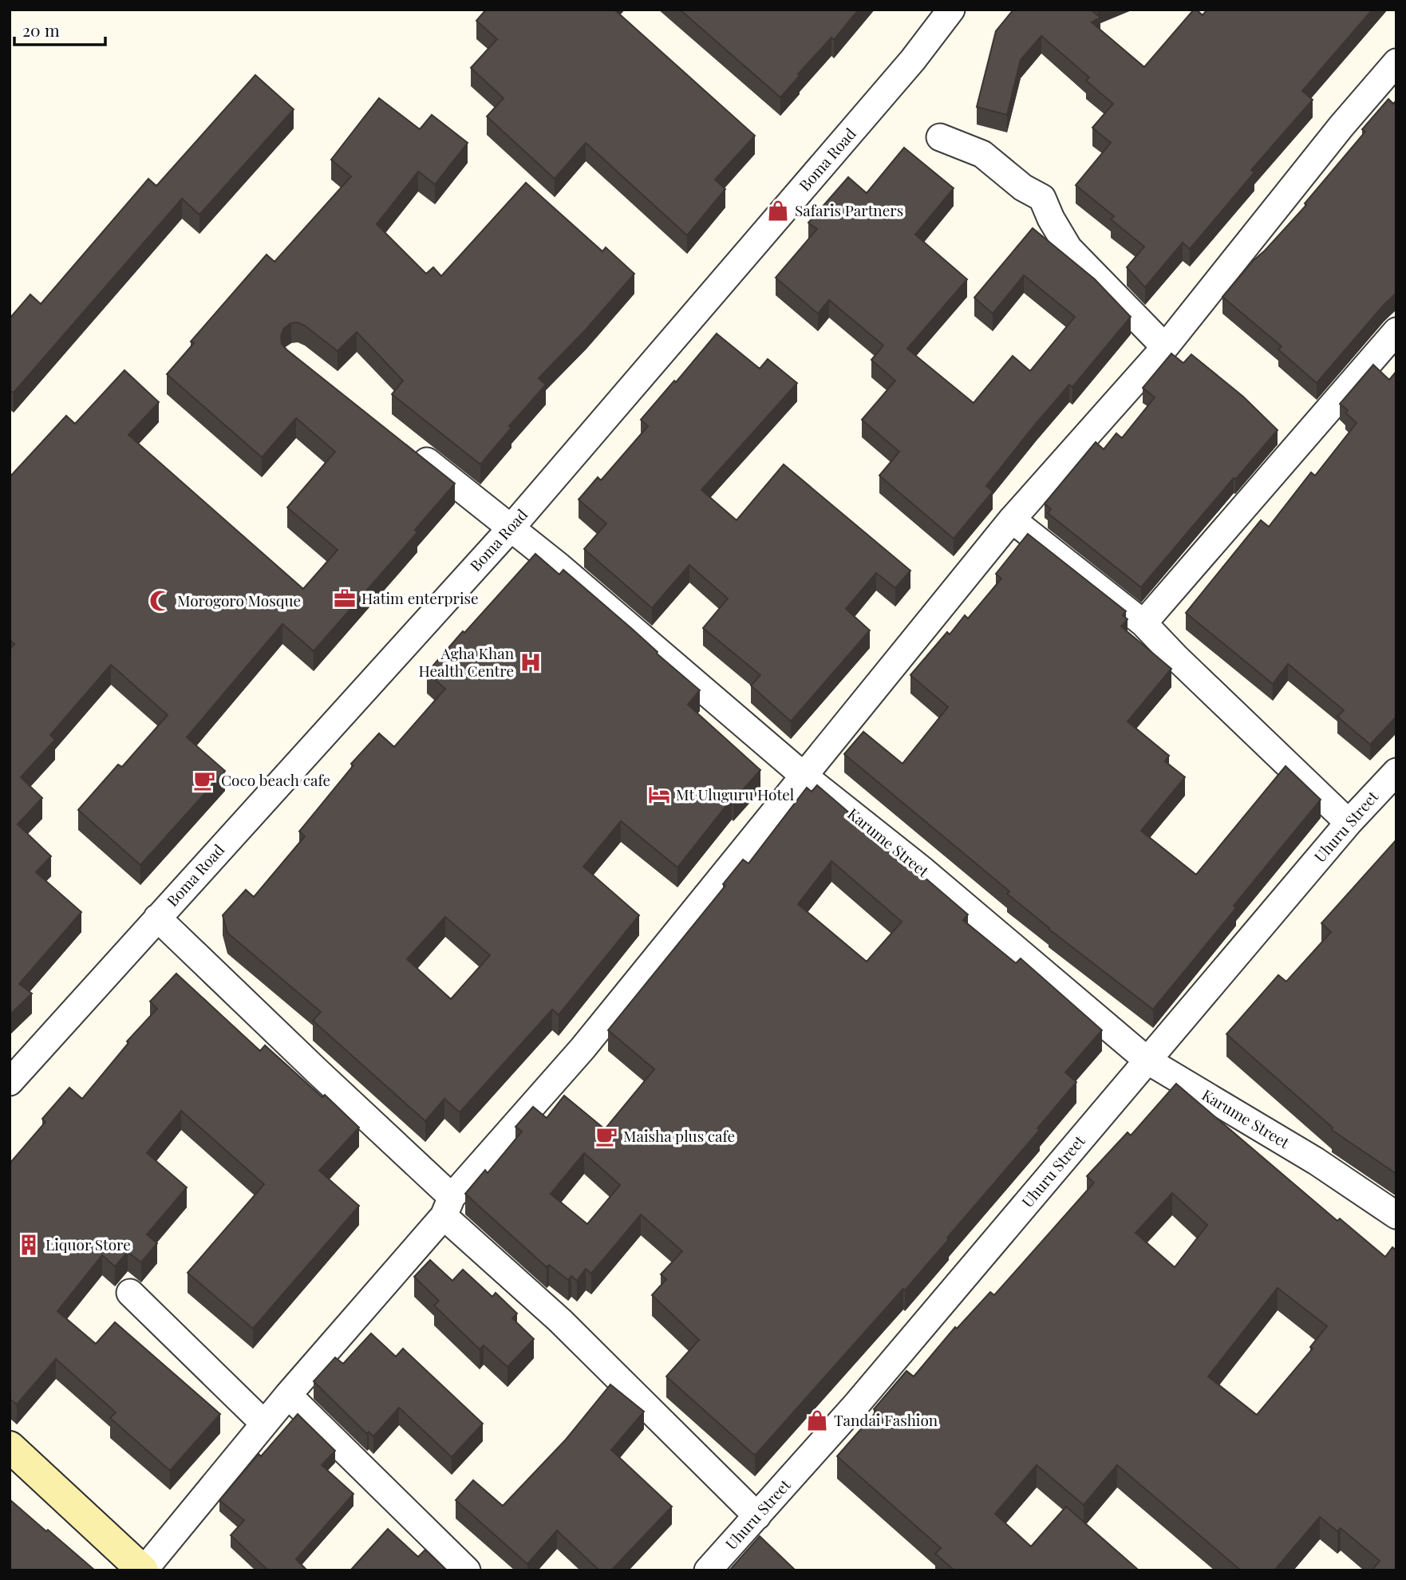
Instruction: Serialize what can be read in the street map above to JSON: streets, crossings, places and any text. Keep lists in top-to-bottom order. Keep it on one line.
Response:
{"streets":{"street":["Boma Road","Uhuru Street","Karume Street"]},"crossings":[["Boma Road","Karume Street"],["Uhuru Street","Karume Street"]],"places":{"shop":["Safaris Partners","Tandai Fashion"],"office":["Hatim enterprise"],"mosque":["Morogoro Mosque"],"hospital":["Agha Khan Health Centre"],"cafe":["Coco beach cafe","Maisha plus cafe"],"hotel":["Mt Uluguru Hotel"],"building":["Liquor Store"]},"scale_bar":"20 m"}
